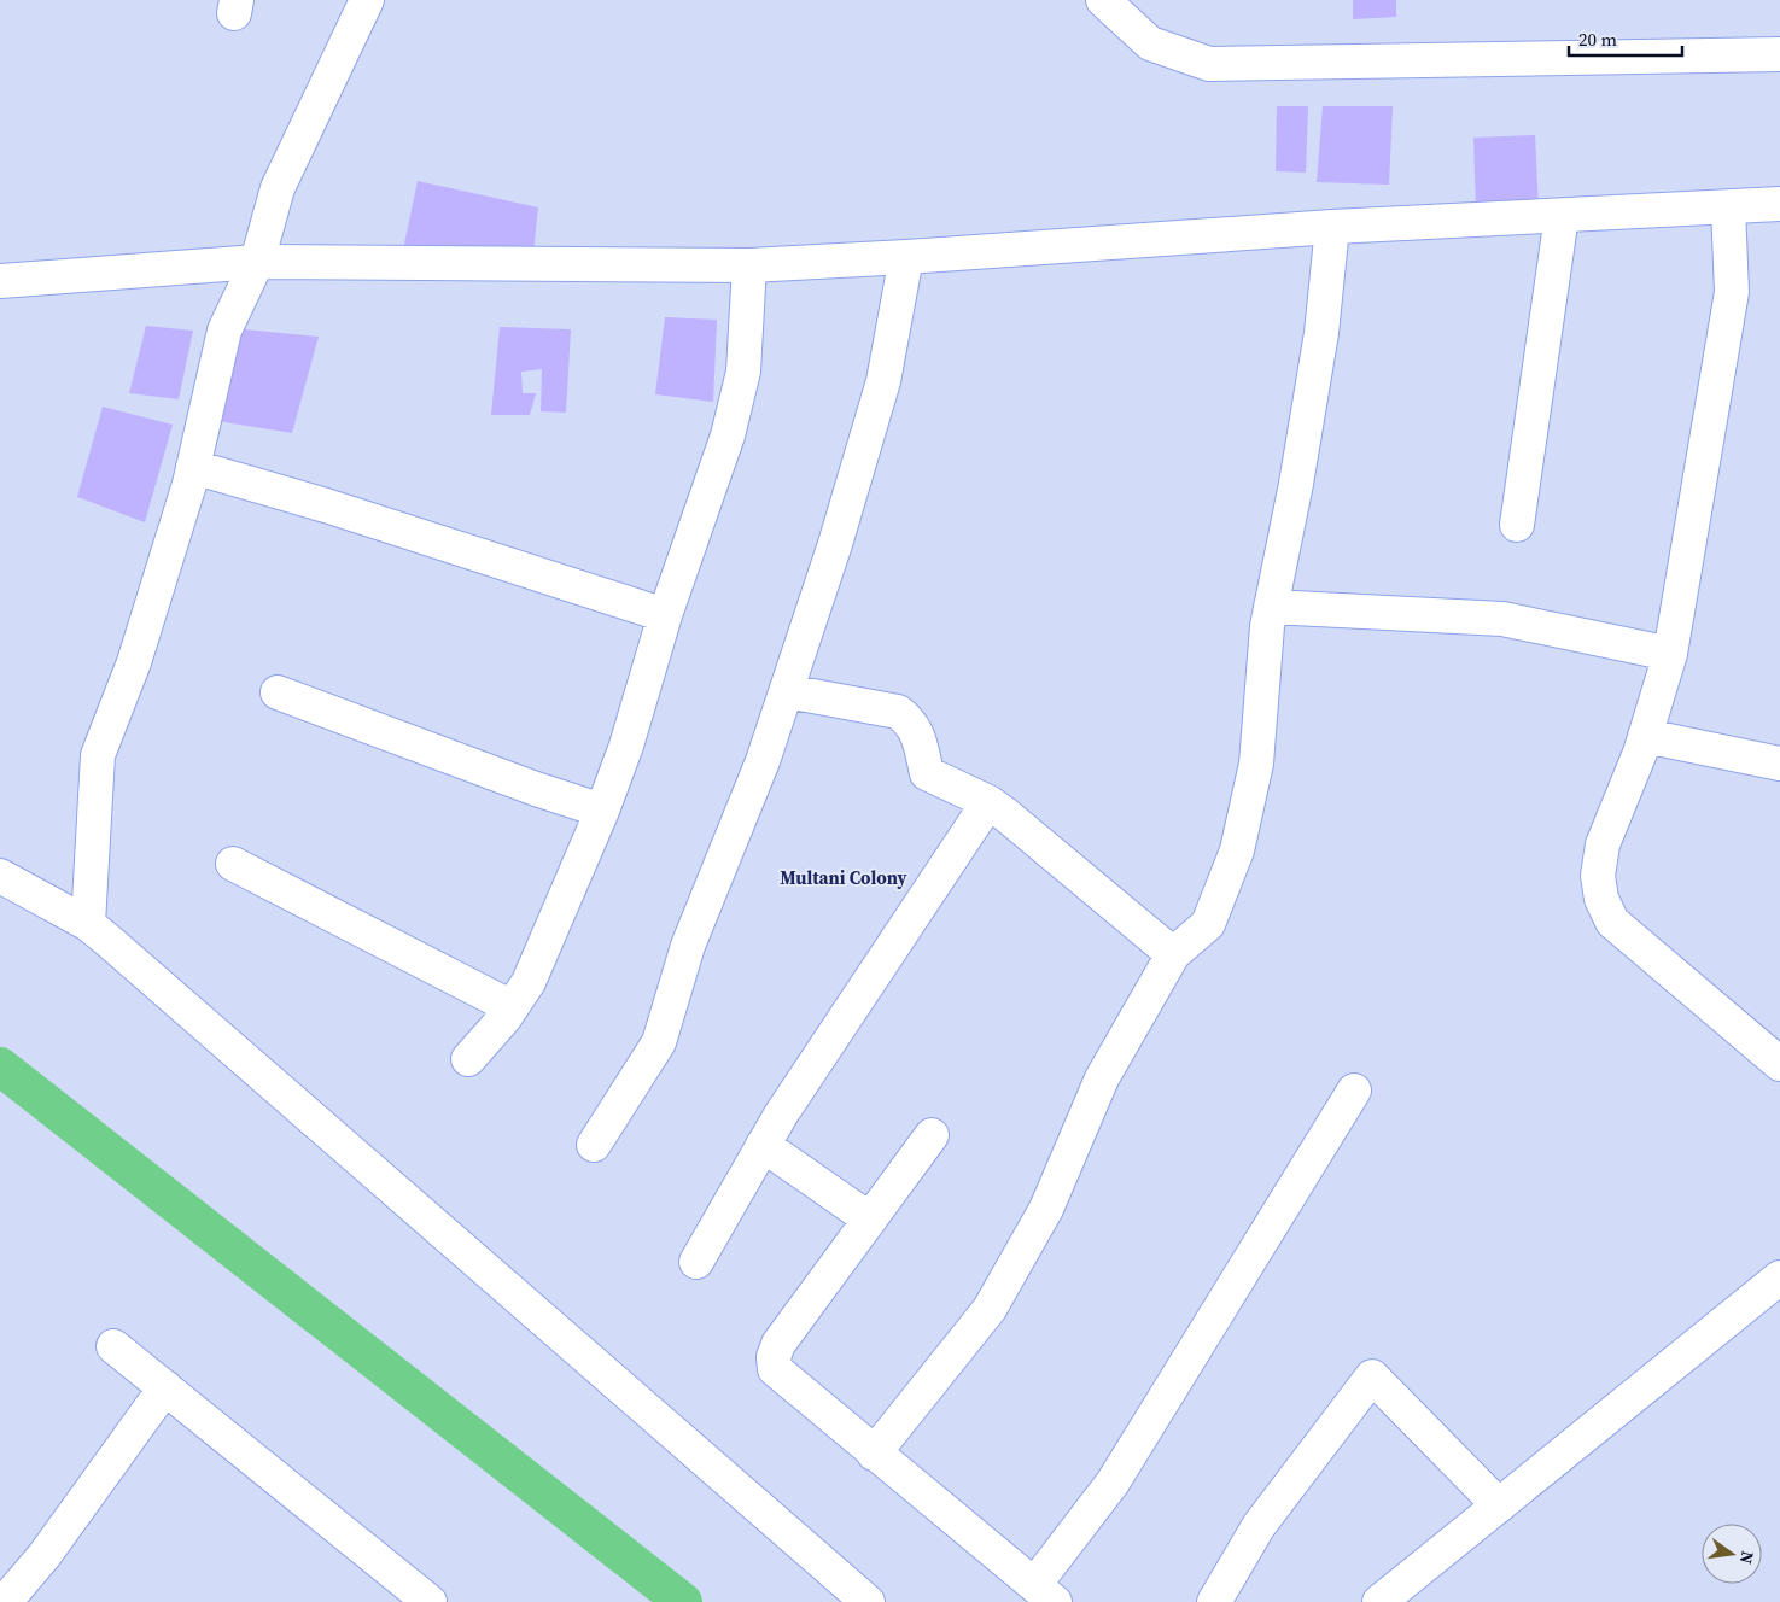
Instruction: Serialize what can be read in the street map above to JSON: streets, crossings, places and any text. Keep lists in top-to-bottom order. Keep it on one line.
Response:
{"districts":["Multani Colony"],"scale_bar":"20 m","north":"right"}
